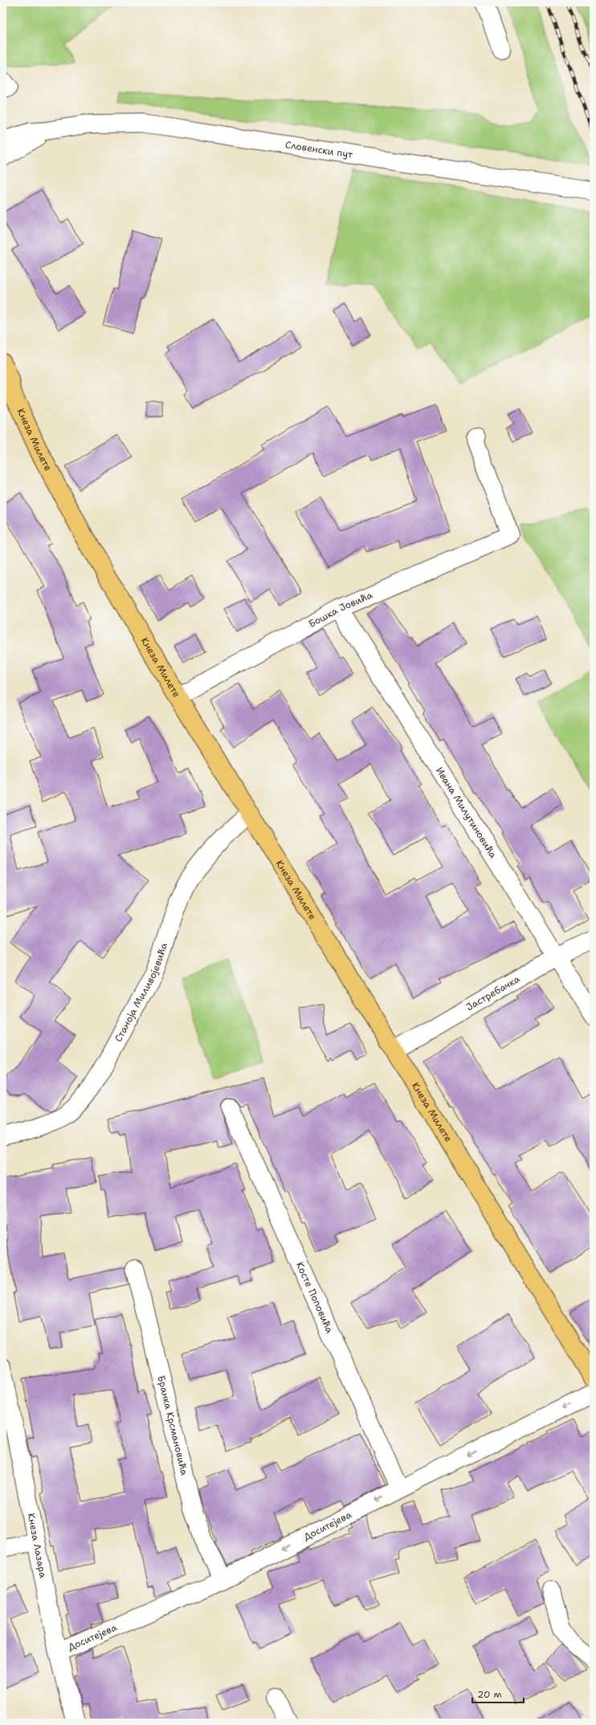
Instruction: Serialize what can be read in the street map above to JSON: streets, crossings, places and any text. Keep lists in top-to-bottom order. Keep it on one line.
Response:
{"streets":{"main road":["Кнеза Милете"],"street":["Словенски пут","Бошка Јовића","Ивана Милутиновића","Станоја Миливојевића","Јастребачка","Косте Поповића","Бранка Крсмановића","Доситејева","Кнеза Лазара"]},"crossings":[["Кнеза Милете","Бошка Јовића"],["Кнеза Милете","Станоја Миливојевића"],["Кнеза Милете","Јастребачка"],["Бошка Јовића","Ивана Милутиновића"],["Ивана Милутиновића","Јастребачка"],["Косте Поповића","Доситејева"],["Бранка Крсмановића","Доситејева"],["Доситејева","Кнеза Лазара"]],"one_way":["Доситејева"],"scale_bar":"20 m"}
